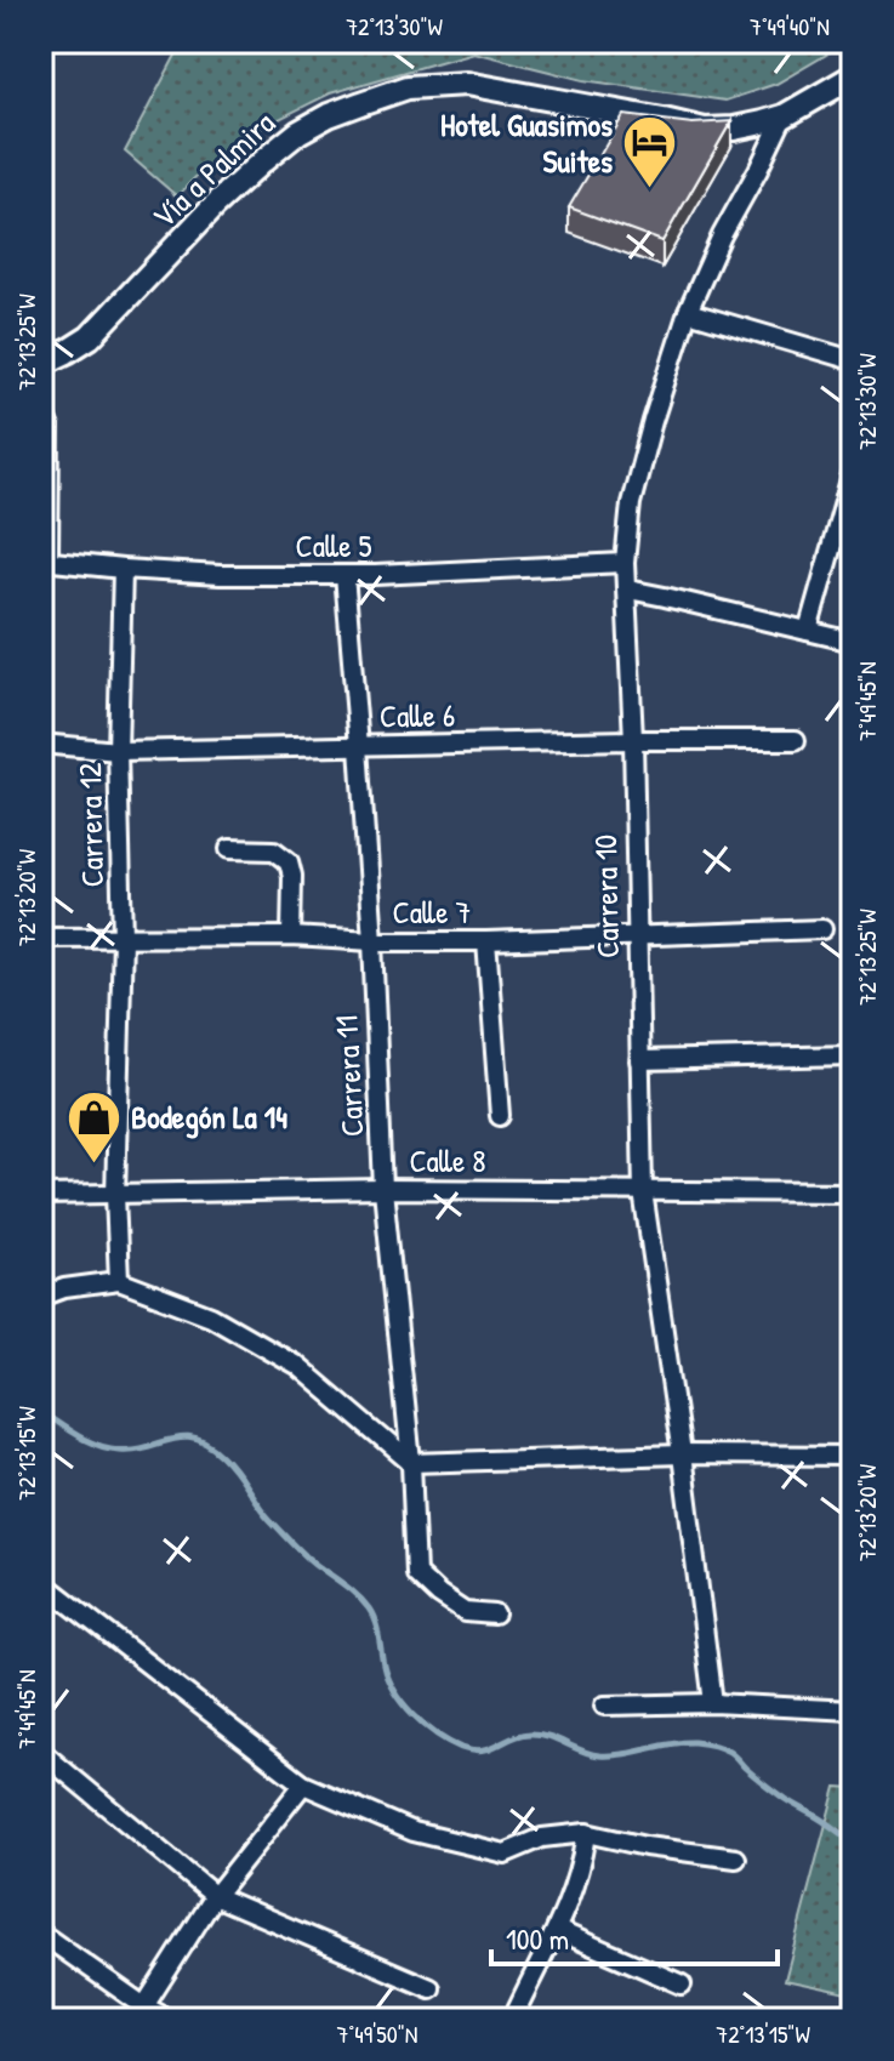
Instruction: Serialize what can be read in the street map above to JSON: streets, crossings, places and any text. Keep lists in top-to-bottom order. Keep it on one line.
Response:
{"streets":{"street":["Vía a Palmira","Calle 5","Calle 6","Carrera 12","Carrera 10","Calle 7","Carrera 11","Calle 8"]},"crossings":[["Vía a Palmira","Carrera 10"],["Calle 5","Carrera 12"],["Calle 5","Carrera 10"],["Calle 5","Carrera 11"],["Calle 6","Carrera 12"],["Calle 6","Carrera 10"],["Calle 6","Carrera 11"],["Carrera 12","Calle 7"],["Carrera 12","Calle 8"],["Carrera 10","Calle 7"],["Carrera 10","Calle 8"],["Calle 7","Carrera 11"],["Carrera 11","Calle 8"]],"places":{"hotel":["Hotel Guasimos Suites"],"shop":["Bodegón La 14"]},"scale_bar":"100 m","coordinates":["72°13'30\"W","7°49'40\"N","72°13'25\"W","7°49'45\"N","72°13'20\"W","72°13'15\"W","7°49'50\"N"]}
